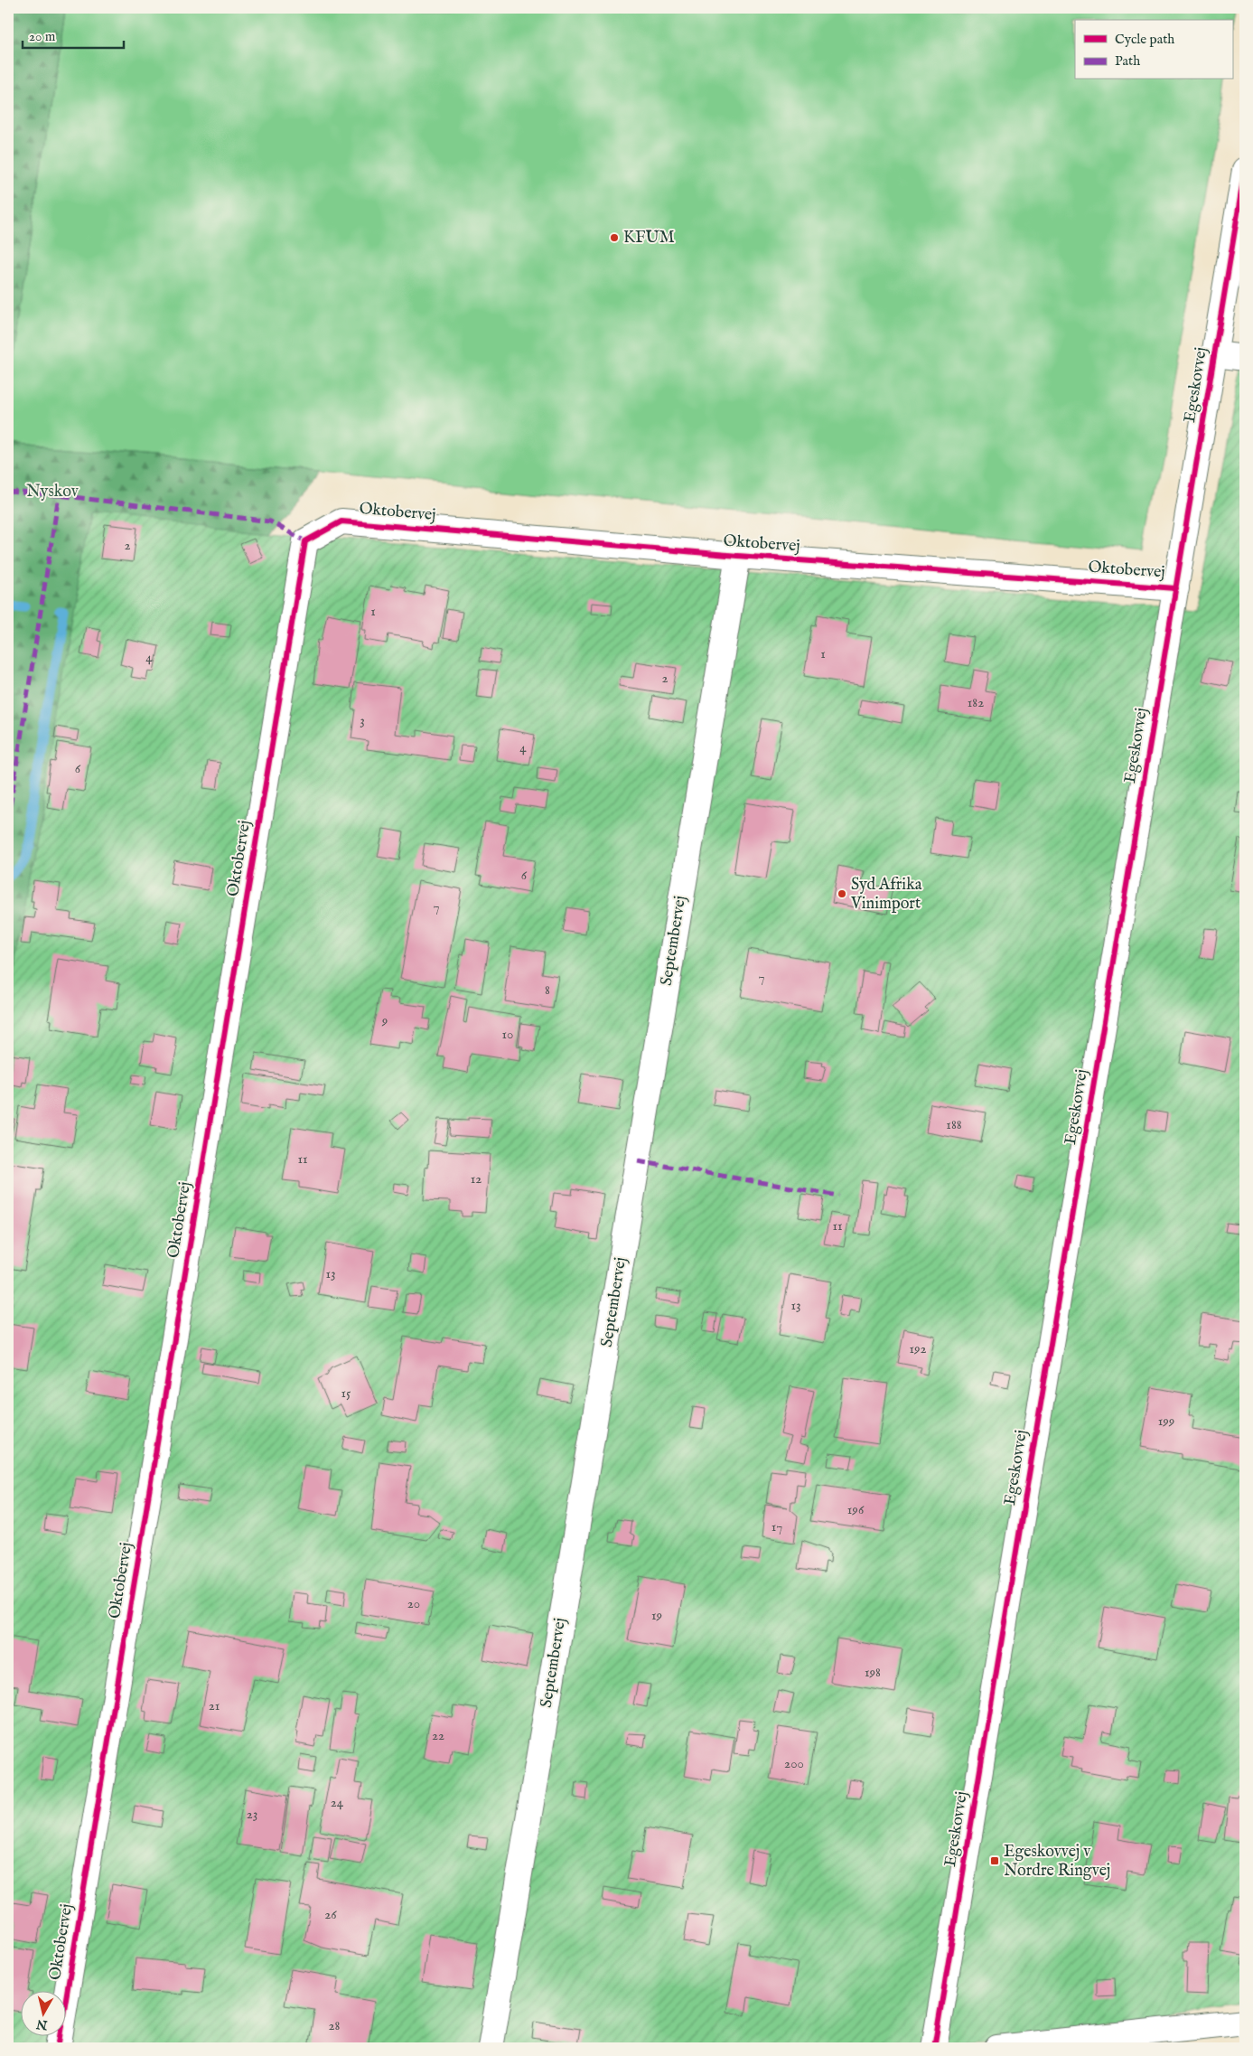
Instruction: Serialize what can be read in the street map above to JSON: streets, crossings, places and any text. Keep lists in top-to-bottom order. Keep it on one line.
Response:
{"streets":{"street":["Egeskovvej","Oktobervej","Septembervej"]},"crossings":[["Egeskovvej","Oktobervej"],["Oktobervej","Septembervej"]],"parks":["Nyskov"],"places":{"other":["KFUM","Syd Afrika Vinimport"],"transit":["Egeskovvej v Nordre Ringvej"]},"house_numbers":["2","1","1","4","2","182","3","4","6","6","7","7","8","9","10","188","11","12","11","13","13","192","15","199","196","17","20","19","198","21","22","200","24","23","26","28"],"legend":["Cycle path","Path"],"scale_bar":"20 m","north":"bottom"}
